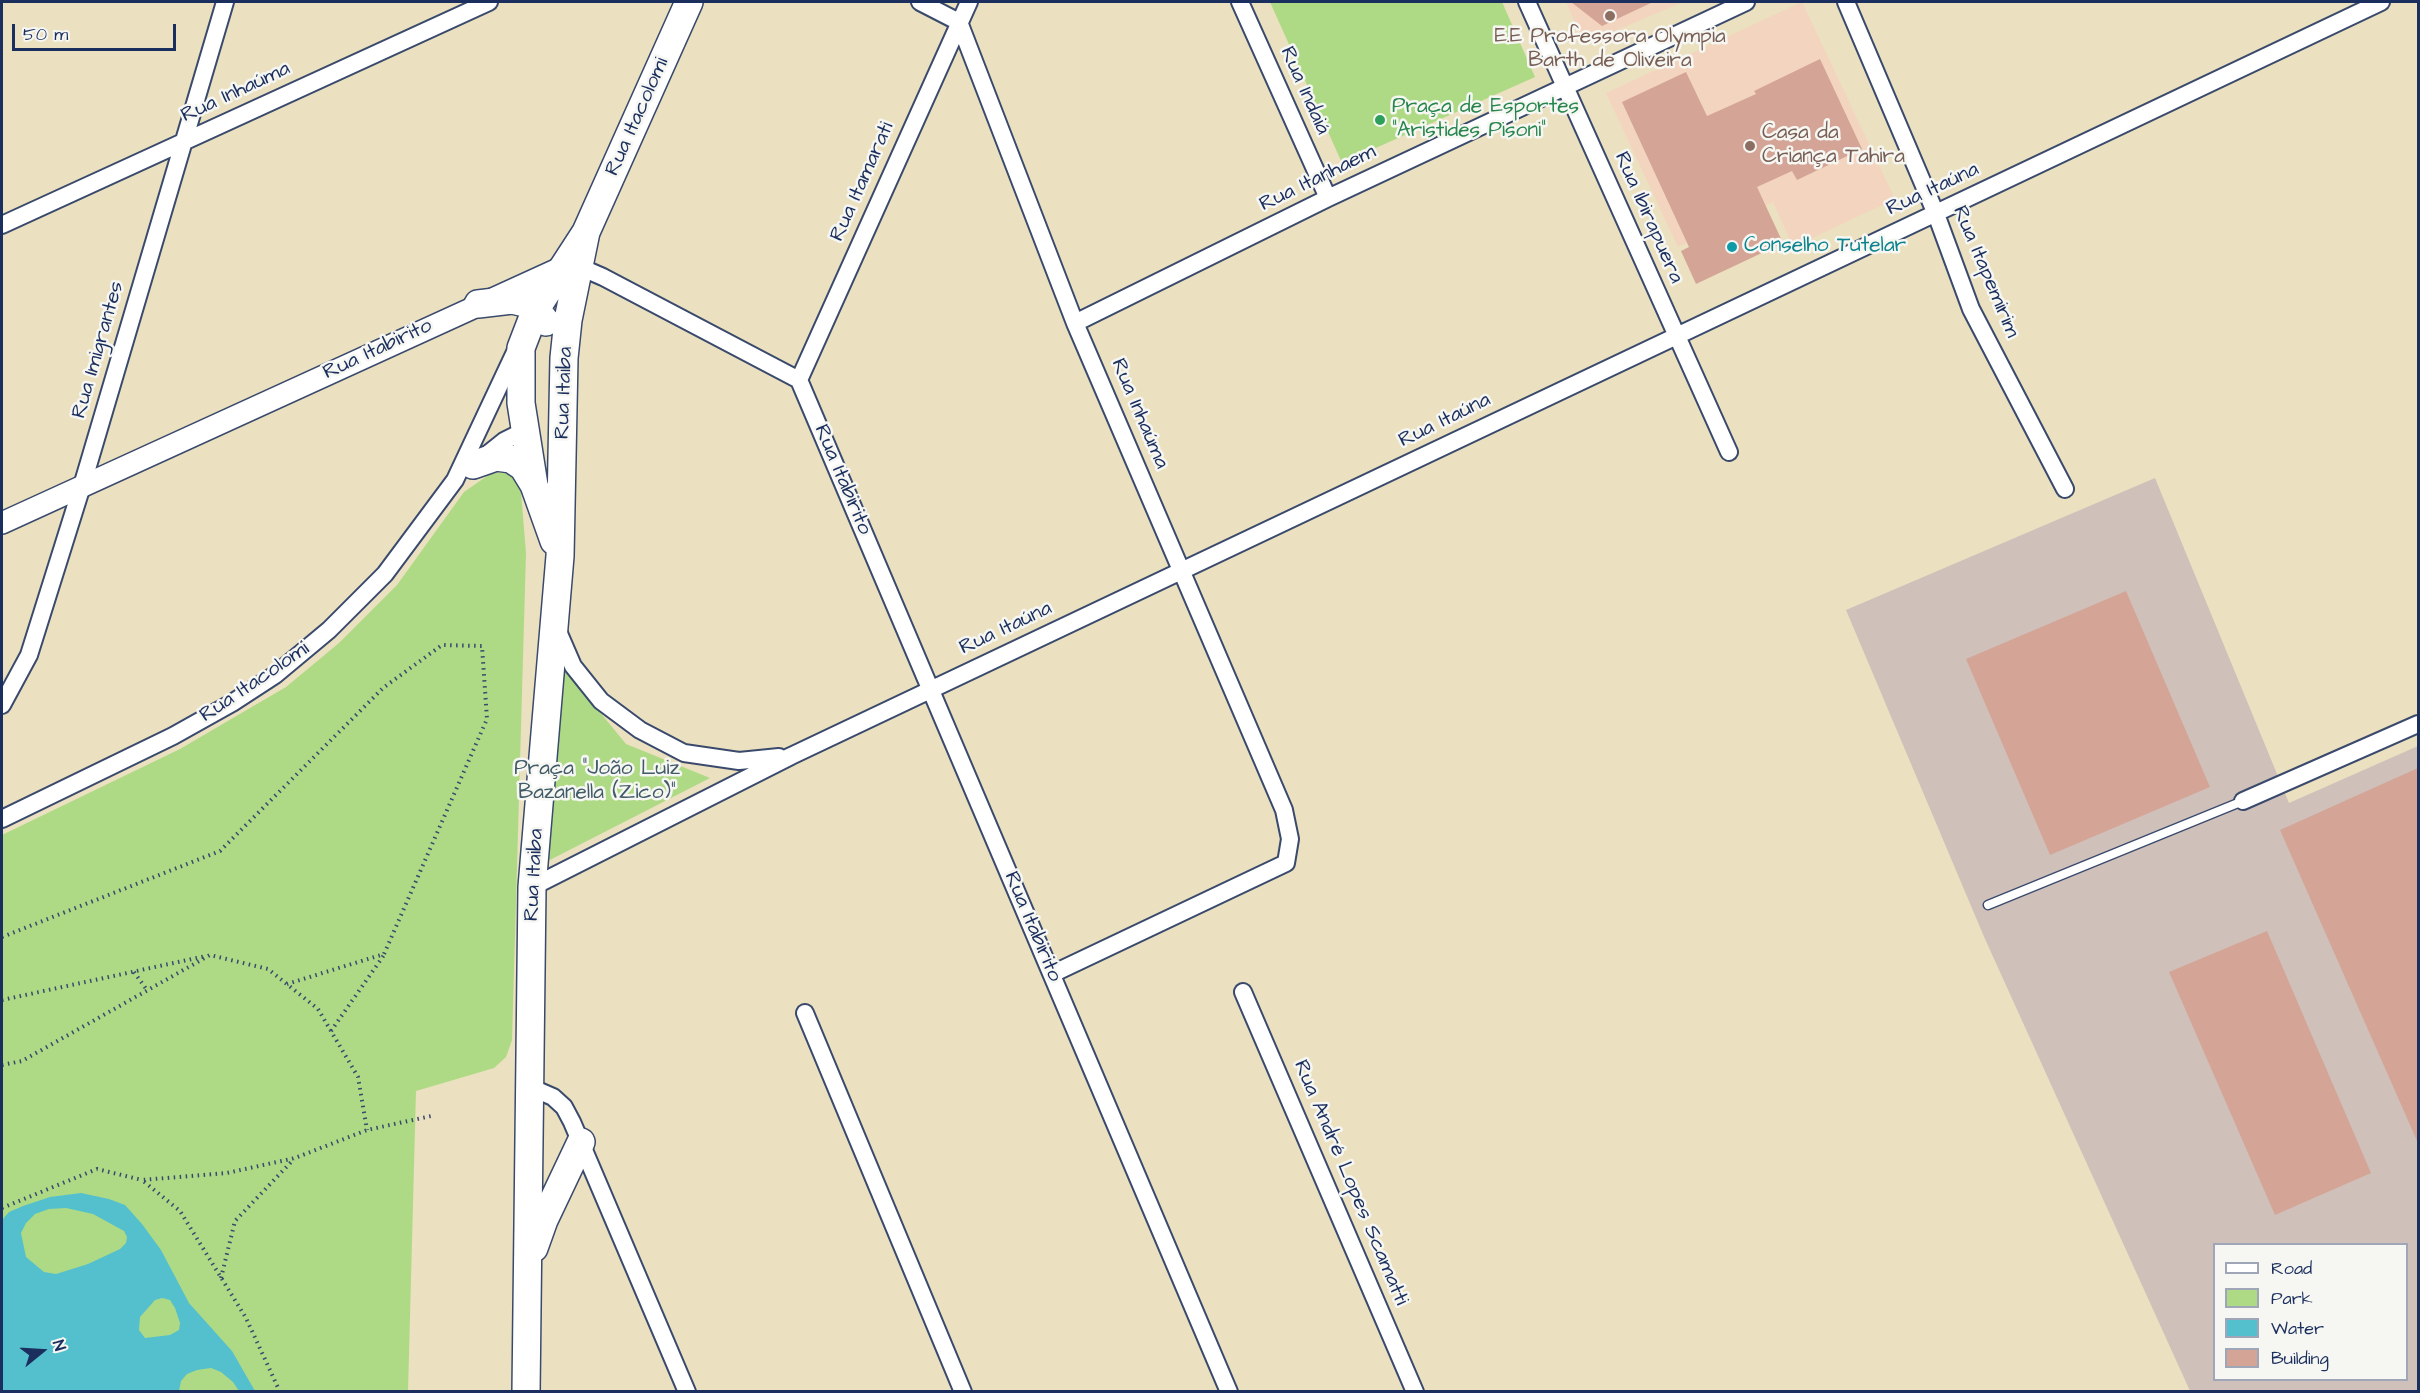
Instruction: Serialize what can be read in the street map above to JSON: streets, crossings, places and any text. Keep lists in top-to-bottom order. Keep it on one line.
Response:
{"streets":{"main road":["Rua Itacolomi","Rua Itaiba"],"street":["Rua Indaiá","Rua Inhaúma","Rua Itanhaem","Rua Itamarati","Rua Itaúna","Rua Ibirapuera","Rua Itapemirim","Rua Imigrantes","Rua Itabirito","Rua André Lopes Scamatti"]},"crossings":[["Rua Indaiá","Rua Itanhaem"],["Rua Inhaúma","Rua Itanhaem"],["Rua Inhaúma","Rua Itamarati"],["Rua Inhaúma","Rua Itaúna"],["Rua Inhaúma","Rua Imigrantes"],["Rua Inhaúma","Rua Itabirito"],["Rua Itacolomi","Rua Itabirito"],["Rua Itacolomi","Rua Itaiba"],["Rua Itanhaem","Rua Ibirapuera"],["Rua Itamarati","Rua Itabirito"],["Rua Itaúna","Rua Ibirapuera"],["Rua Itaúna","Rua Itapemirim"],["Rua Itaúna","Rua Itabirito"],["Rua Itaúna","Rua Itaiba"],["Rua Imigrantes","Rua Itabirito"],["Rua Itabirito","Rua Itaiba"]],"parks":["Praça \"João Luiz Bazanella (Zico)\""],"places":["E.E Professora Olympia Barth de Oliveira","Praça de Esportes \"Aristides Pisoni\"","Casa da Criança Tahira","Conselho Tutelar"],"legend":["Road","Park","Water","Building"],"scale_bar":"50 m","north":"right"}
